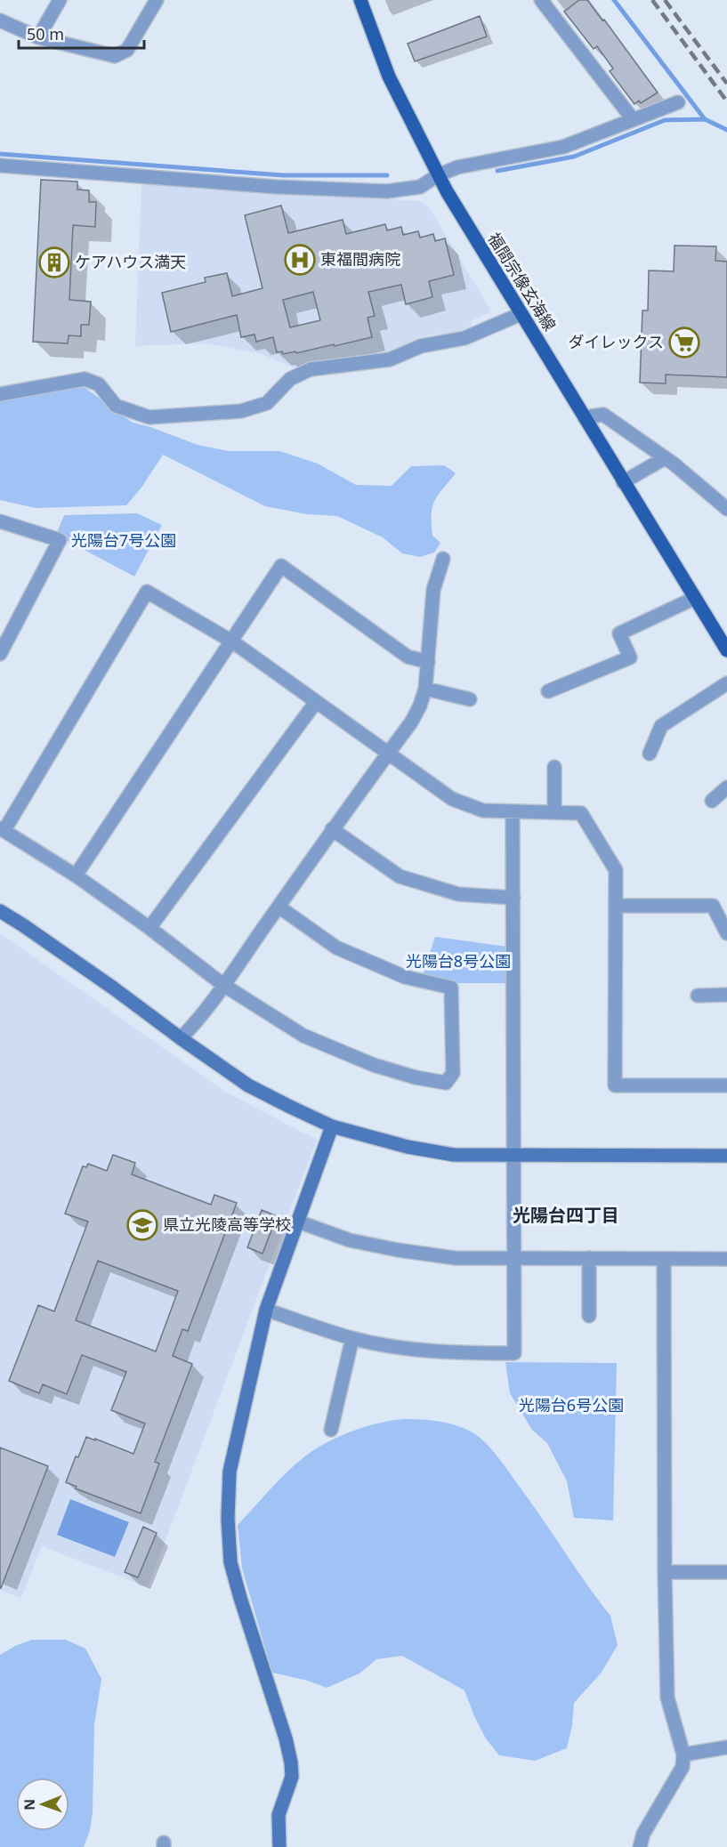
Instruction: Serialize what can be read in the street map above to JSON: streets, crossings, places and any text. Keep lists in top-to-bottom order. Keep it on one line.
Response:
{"streets":{"main road":["福間宗像玄海線"]},"districts":["光陽台四丁目"],"parks":["光陽台7号公園","光陽台8号公園","光陽台6号公園"],"places":{"hospital":["東福間病院"],"building":["ケアハウス満天"],"supermarket":["ダイレックス"],"school or university":["県立光陵高等学校"]},"scale_bar":"50 m","north":"left"}
